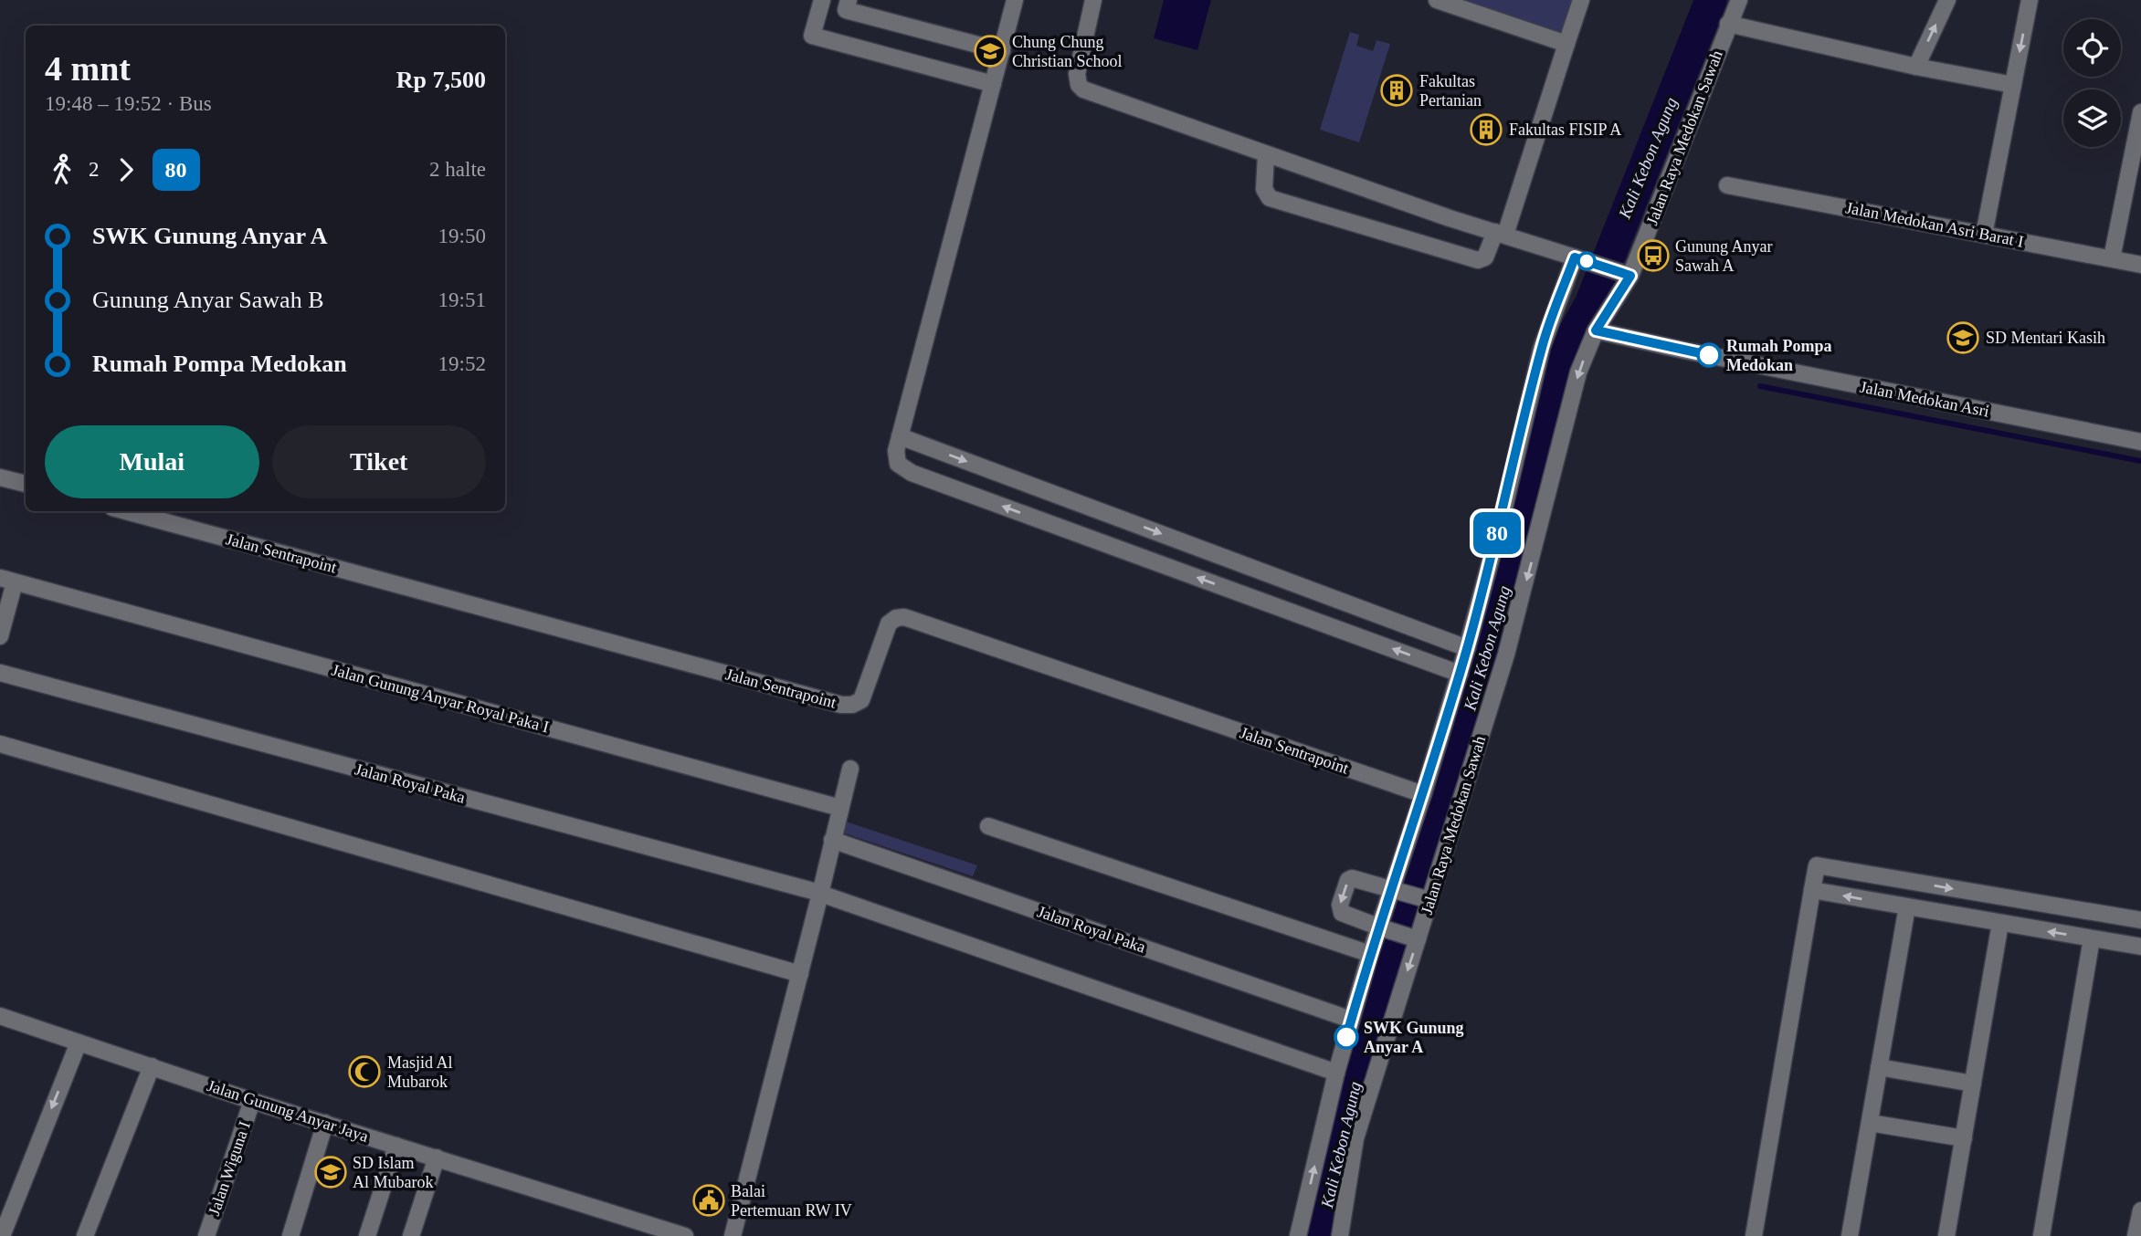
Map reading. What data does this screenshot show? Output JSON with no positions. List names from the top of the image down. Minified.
{"streets":{"street":["Jalan Raya Medokan Sawah","Jalan Medokan Asri Barat I","Jalan Medokan Asri","Jalan Sentrapoint","Jalan Gunung Anyar Royal Paka I","Jalan Royal Paka","Jalan Gunung Anyar Jaya","Jalan Wiguna I"]},"crossings":[["Jalan Raya Medokan Sawah","Jalan Medokan Asri"],["Jalan Gunung Anyar Jaya","Jalan Wiguna I"]],"water":["Kali Kebon Agung"],"places":{"school or university":["Chung Chung Christian School","SD Mentari Kasih","SD Islam Al Mubarok"],"building":["Fakultas Pertanian","Fakultas FISIP A"],"bus stop":["Gunung Anyar Sawah A"],"other":["Rumah Pompa Medokan","SWK Gunung Anyar A"],"mosque":["Masjid Al Mubarok"],"public building":["Balai Pertemuan RW IV"]},"lines":["bus line 80"],"page":{"on_map":"80","heading":["4 mnt","19:48 – 19:52 · Bus","Rp 7,500"],"legs":["2","80","2 halte"],"list":[{"name":"SWK Gunung Anyar A","value":"19:50"},{"name":"Gunung Anyar Sawah B","value":"19:51"},{"name":"Rumah Pompa Medokan","value":"19:52"}],"buttons":["Mulai","Tiket"]}}
